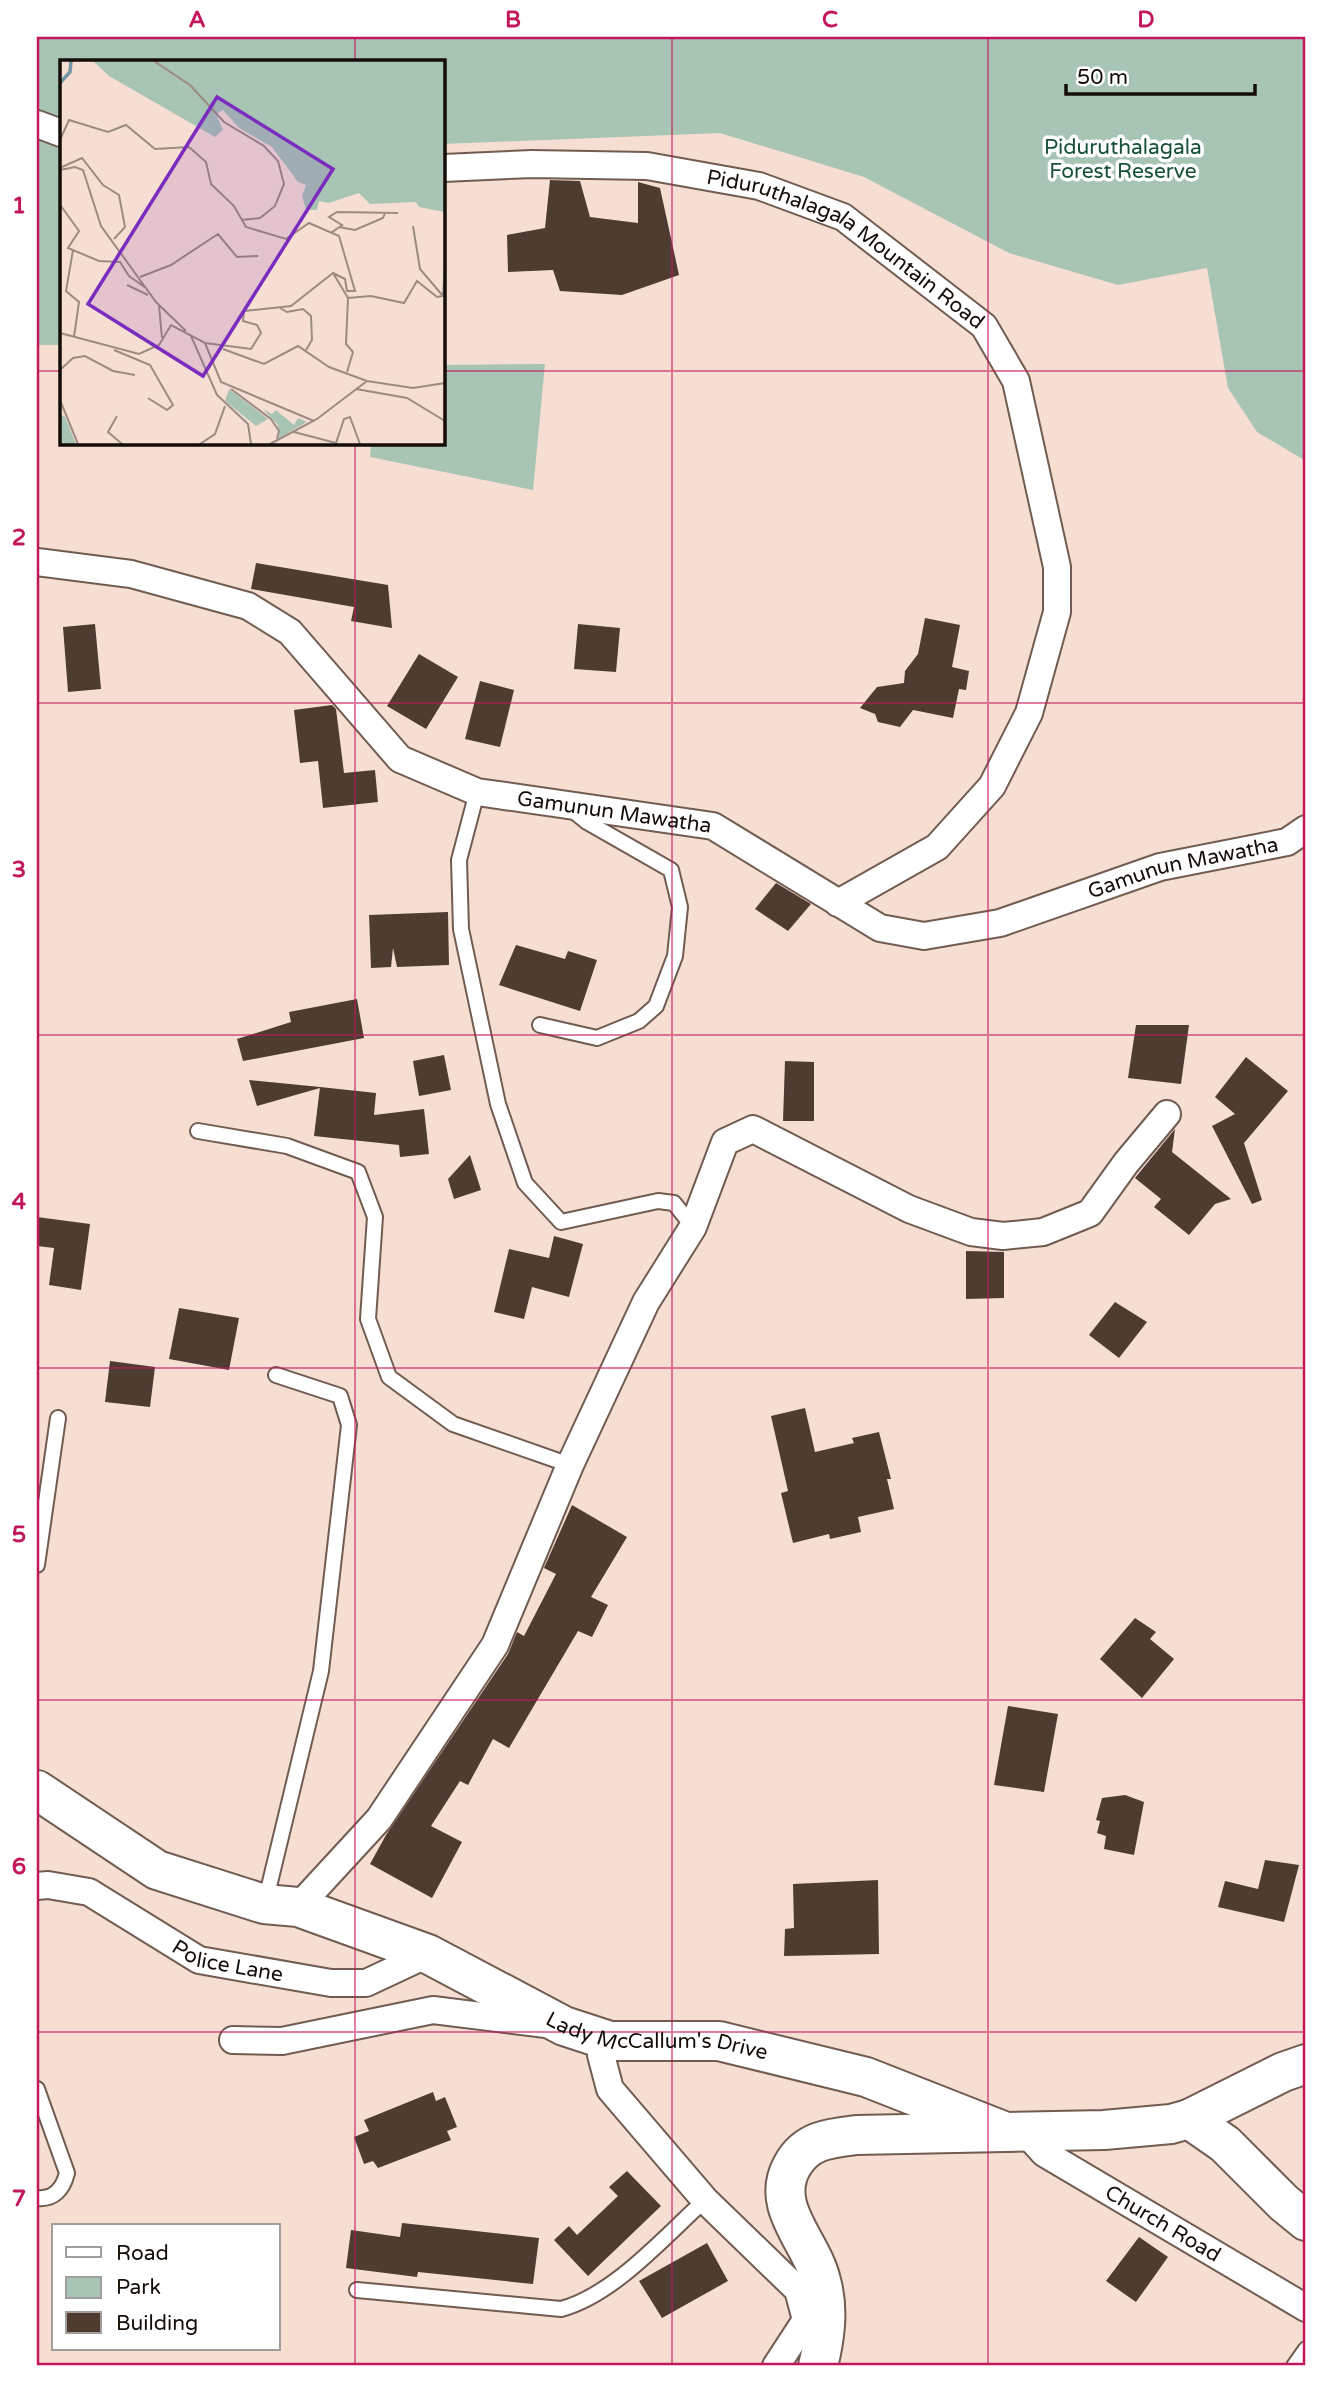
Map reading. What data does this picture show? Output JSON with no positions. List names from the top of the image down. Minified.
{"streets":{"main road":["Lady McCallum's Drive"],"street":["Piduruthalagala Mountain Road","Gamunun Mawatha","Police Lane","Church Road"]},"crossings":[["Piduruthalagala Mountain Road","Gamunun Mawatha"],["Police Lane","Lady McCallum's Drive"],["Lady McCallum's Drive","Church Road"]],"parks":["Piduruthalagala Forest Reserve"],"legend":["Road","Park","Building"],"scale_bar":"50 m","grid":{"columns":["A","B","C","D"],"rows":["1","2","3","4","5","6","7"]}}
